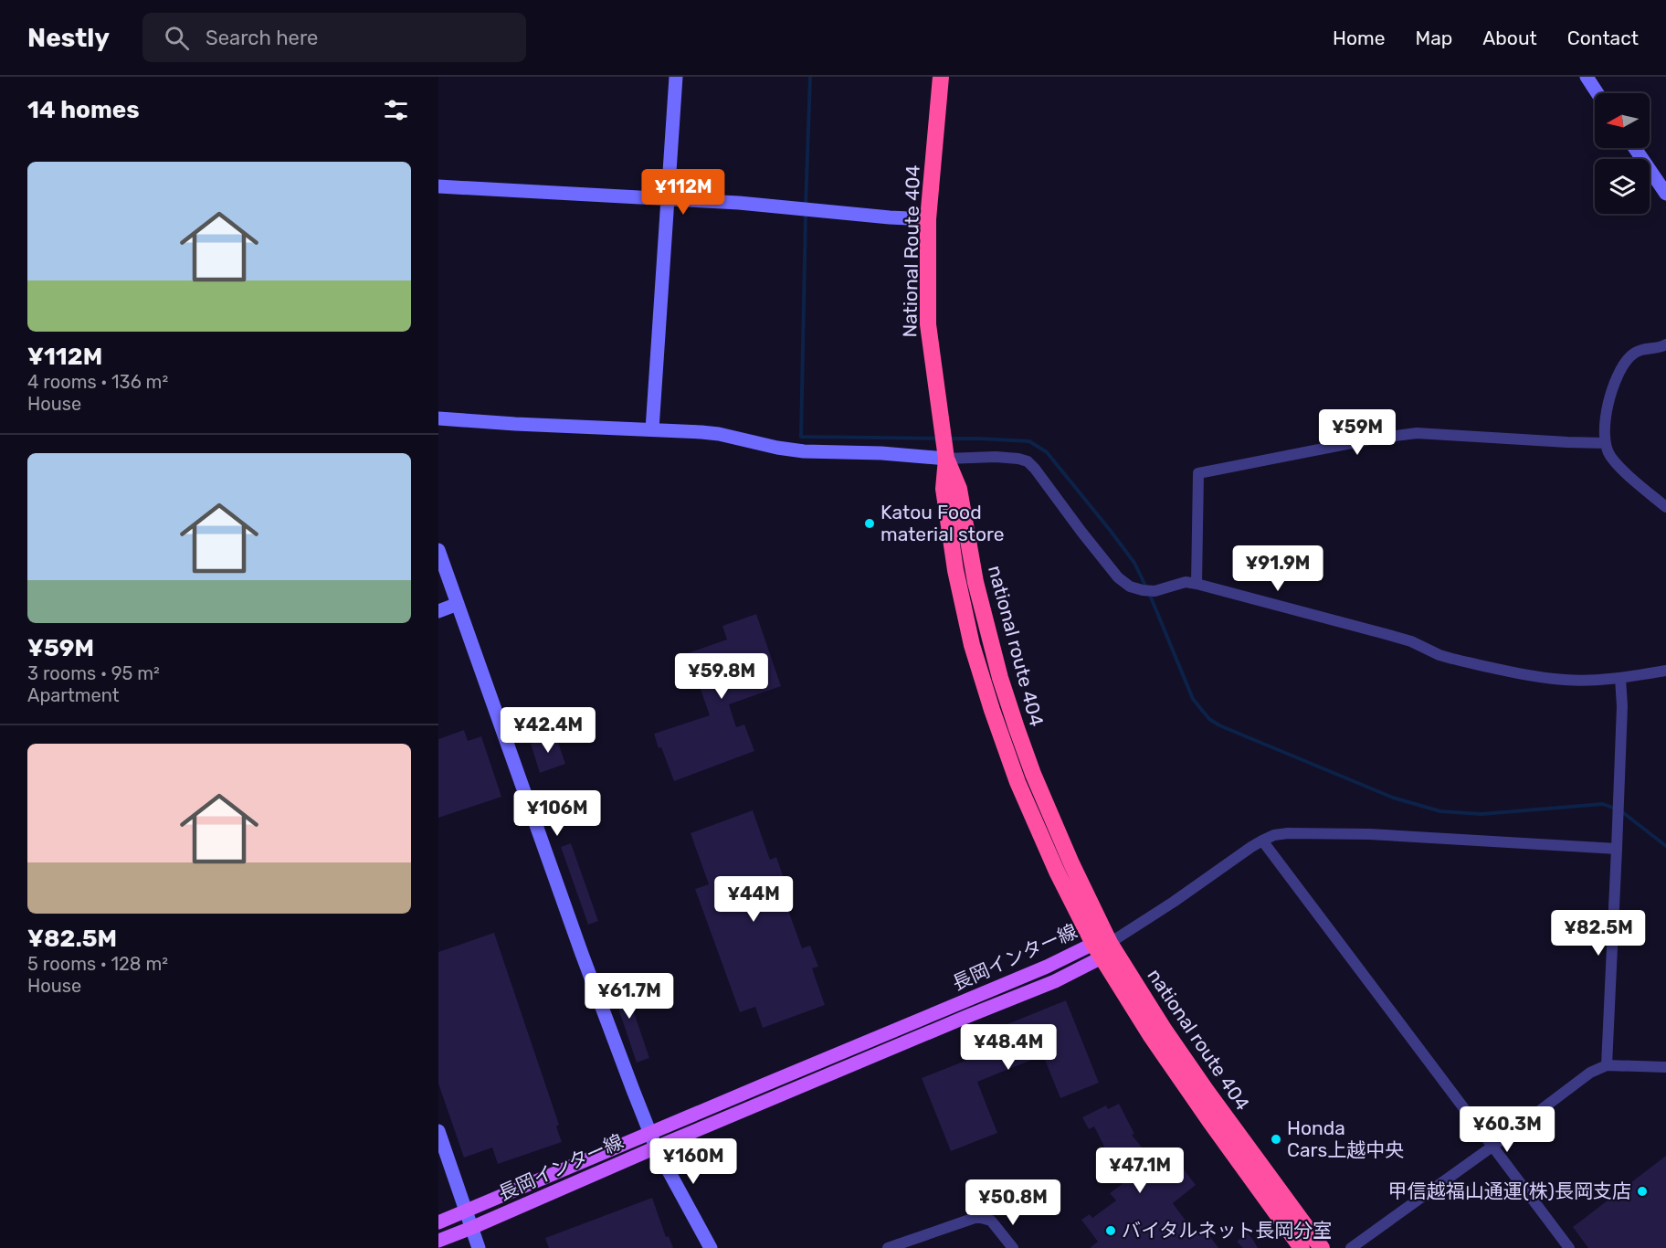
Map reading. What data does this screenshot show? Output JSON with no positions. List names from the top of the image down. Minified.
{"streets":{"highway":["National Route 404","national route 404"],"main road":["長岡インター線"]},"crossings":[["National Route 404","national route 404"],["national route 404","長岡インター線"]],"places":["Katou Food material store","Honda Cars上越中央","甲信越福山通運(株)長岡支店","バイタルネット長岡分室"],"north":"left","page":{"header":"Nestly","search":"Search here","nav":["Home","Map","About","Contact"],"heading":"14 homes","list":[{"name":"¥112M","note":"4 rooms · 136 m² · House"},{"name":"¥59M","note":"3 rooms · 95 m² · Apartment"},{"name":"¥82.5M","note":"5 rooms · 128 m² · House"}],"price":["¥112M","¥59M","¥91.9M","¥59.8M","¥42.4M","¥106M","¥44M","¥82.5M","¥61.7M","¥48.4M","¥60.3M","¥160M","¥47.1M","¥50.8M"]}}
